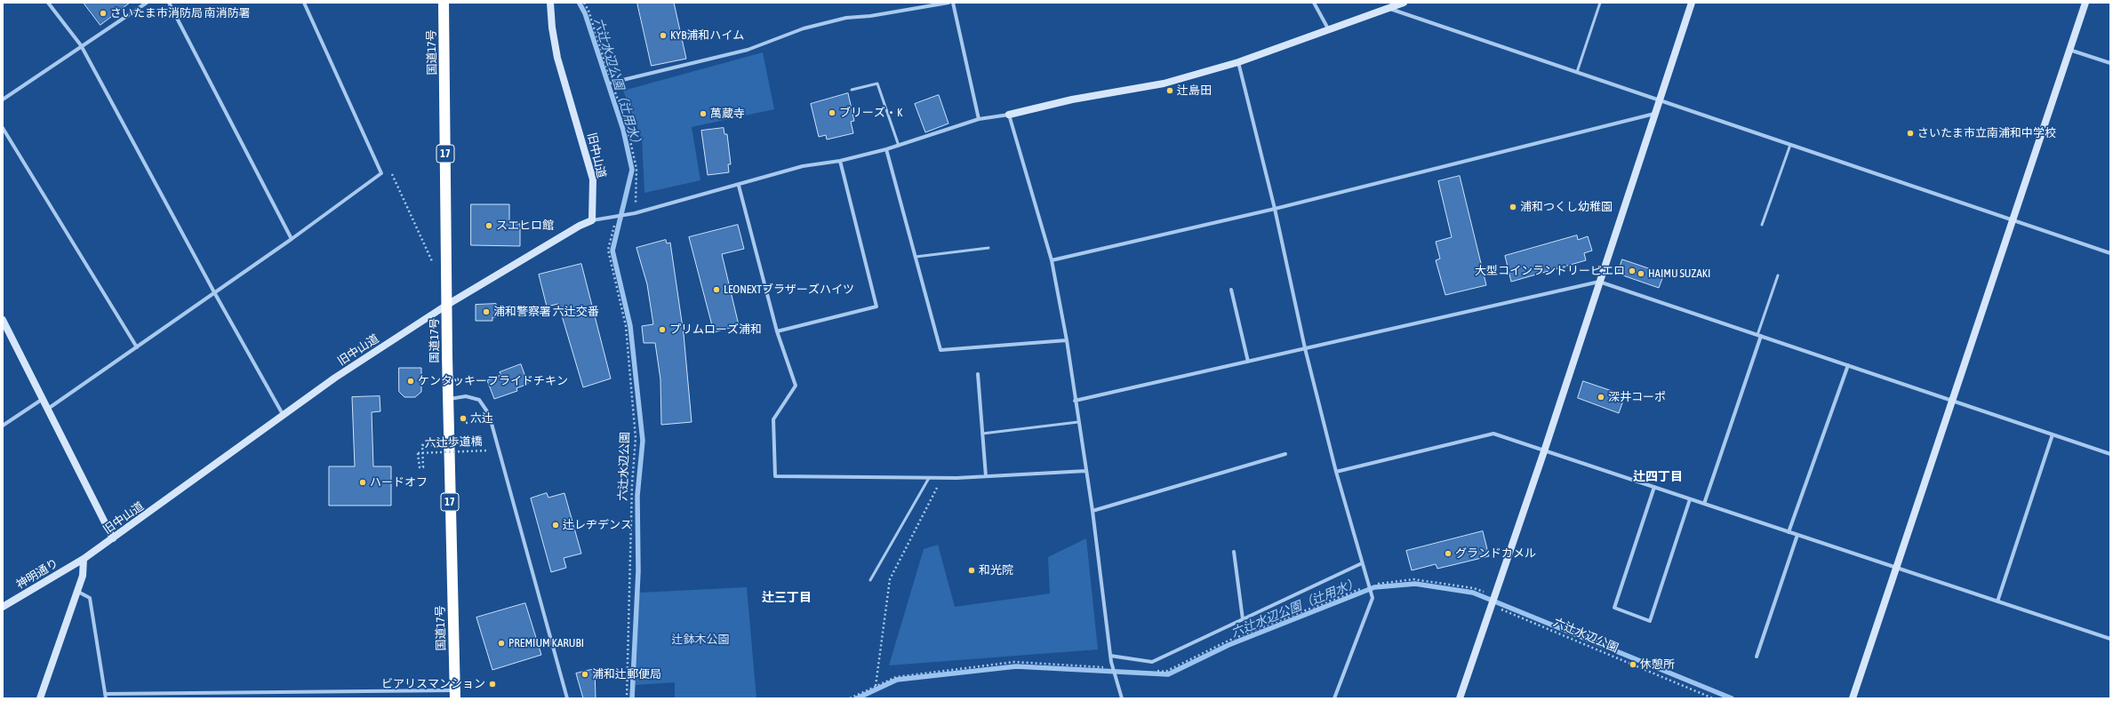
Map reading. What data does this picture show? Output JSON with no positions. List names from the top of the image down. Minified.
{"streets":{"highway":["国道17号","17"],"street":["旧中山道","神明通り"],"path":["六辻歩道橋","六辻水辺公園"]},"crossings":[["国道17号","旧中山道"],["旧中山道","神明通り"]],"districts":["辻四丁目","辻三丁目"],"water":["六辻水辺公園（辻用水）"],"parks":["辻鉢木公園"],"places":["さいたま市消防局 南消防署","KYB浦和ハイム","辻島田","ブリーズ・K","萬蔵寺","さいたま市立南浦和中学校","浦和つくし幼稚園","スエヒロ館","大型コインランドリーピエロ","HAIMU SUZAKI","LEONEXTブラザーズハイツ","浦和警察署 六辻交番","プリムローズ浦和","ケンタッキーフライドチキン","深井コーポ","六辻","ハードオフ","辻レヂデンス","グランドカメル","和光院","PREMIUM KARUBI","休憩所","浦和辻郵便局","ビアリスマンション"]}
